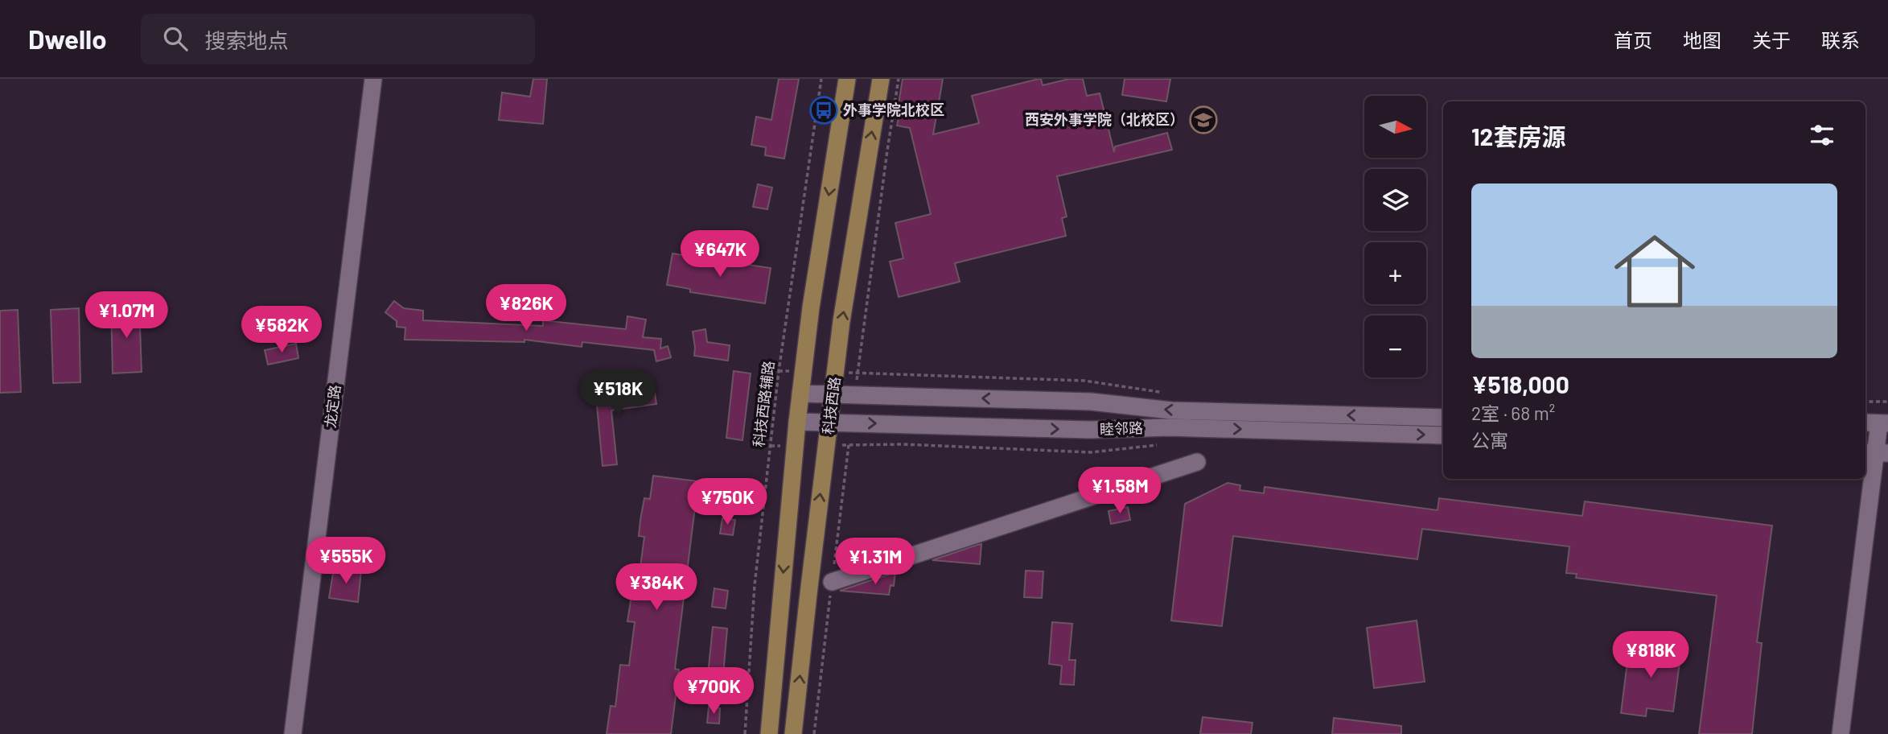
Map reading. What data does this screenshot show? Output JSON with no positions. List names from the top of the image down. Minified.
{"streets":{"main road":["科技西路"],"street":["龙定路","睦邻路"],"path":["科技西路辅路"]},"crossings":[["科技西路","睦邻路"]],"places":{"bus stop":["外事学院北校区"],"school or university":["西安外事学院（北校区）"]},"north":"right","page":{"header":"Dwello","search":"搜索地点","nav":["首页","地图","关于","联系"],"map_buttons":["+","−"],"heading":"12套房源","list":[{"name":"¥518,000","note":"2室 · 68 m² · 公寓"}],"price":["¥647K","¥826K","¥1.07M","¥582K","¥518K","¥1.58M","¥750K","¥555K","¥1.31M","¥384K","¥818K","¥700K"]}}
